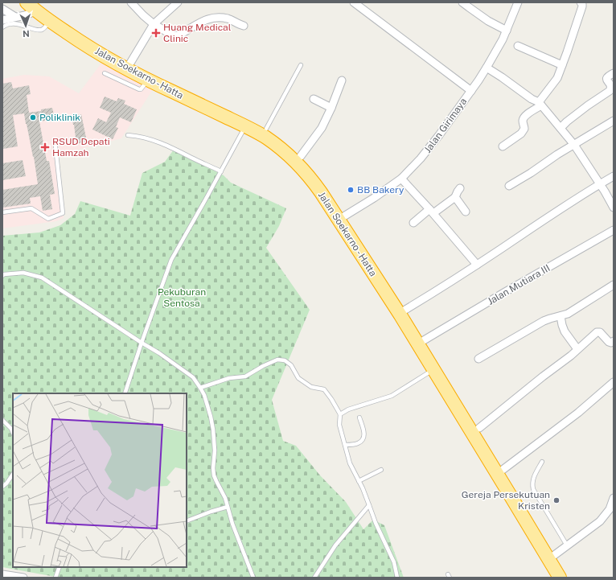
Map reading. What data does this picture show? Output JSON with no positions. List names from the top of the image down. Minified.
{"streets":{"highway":["Jalan Soekarno - Hatta"],"street":["Jalan Girimaya","Jalan Mutiara III"]},"crossings":[["Jalan Soekarno - Hatta","Jalan Girimaya"],["Jalan Soekarno - Hatta","Jalan Mutiara III"]],"parks":["Pekuburan Sentosa"],"places":{"health":["Huang Medical Clinic","RSUD Depati Hamzah"],"other":["Poliklinik","BB Bakery","Gereja Persekutuan Kristen"]},"north":"bottom"}
